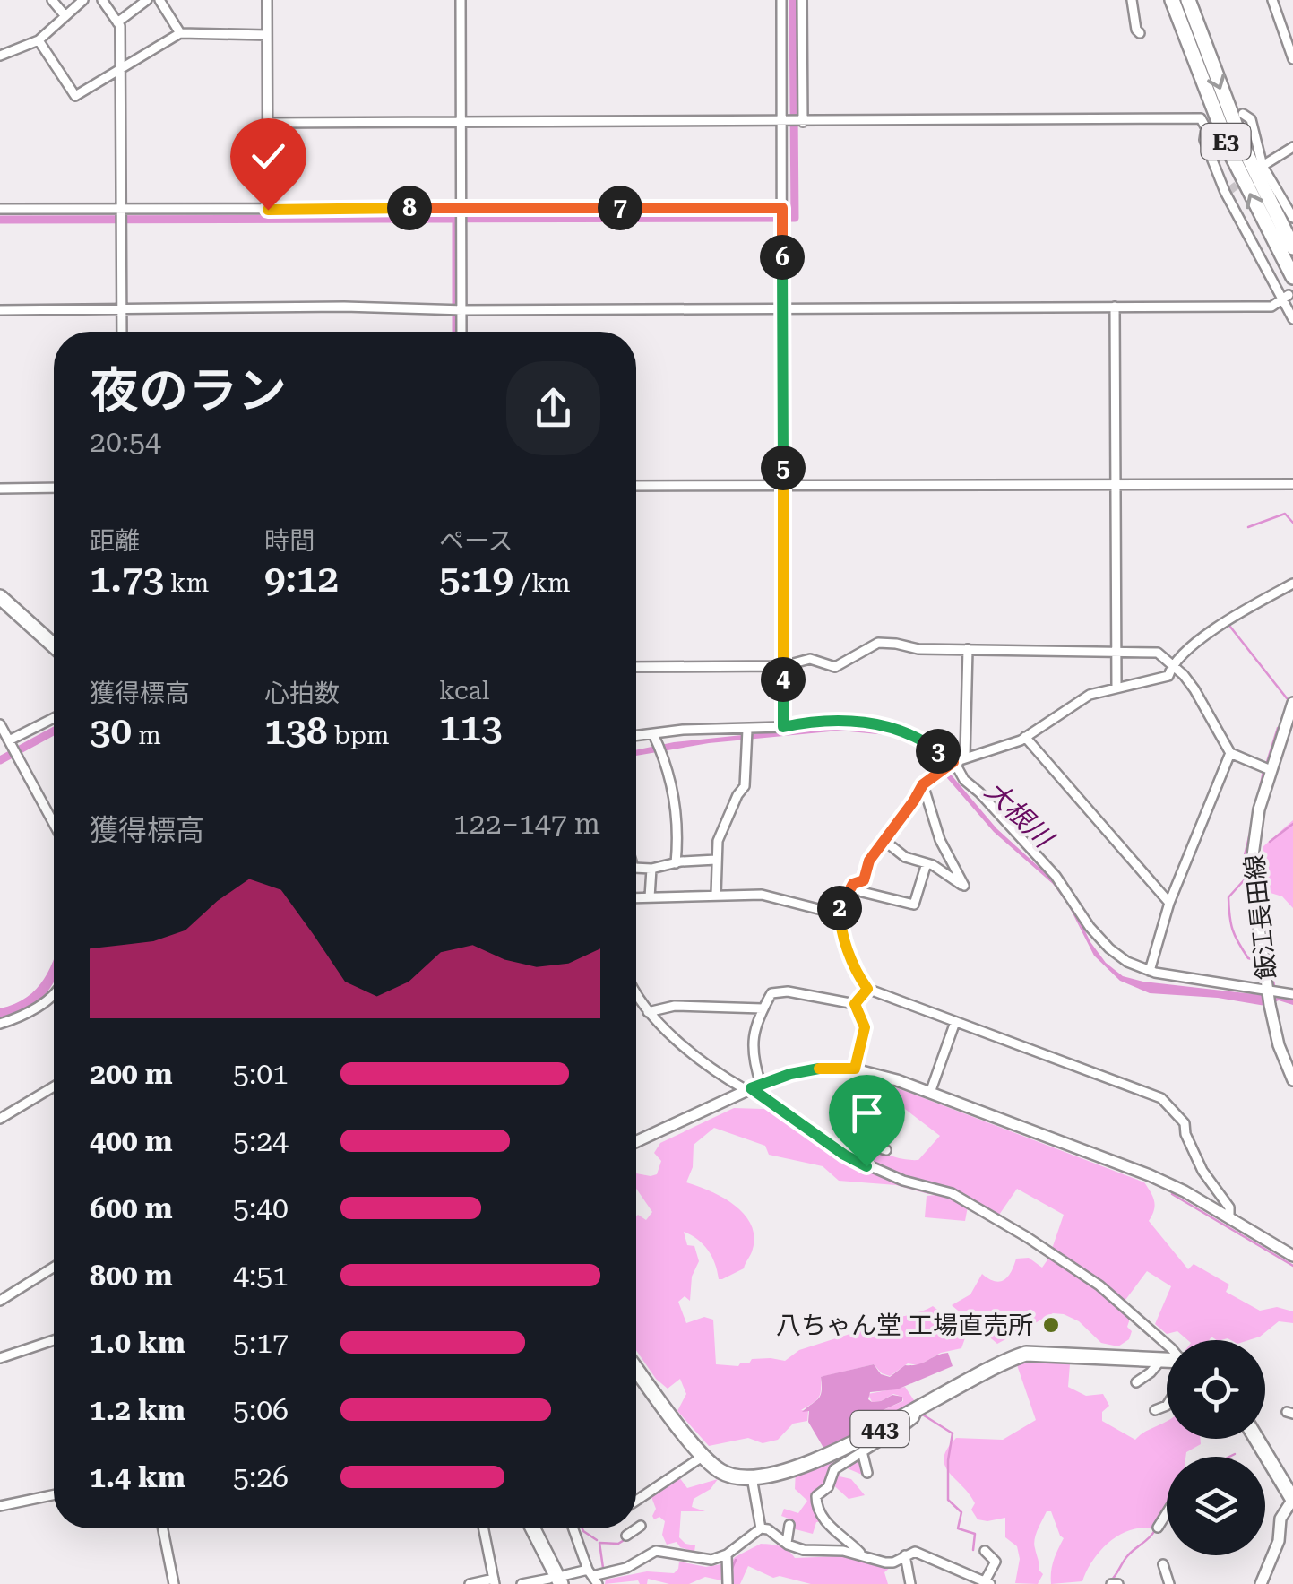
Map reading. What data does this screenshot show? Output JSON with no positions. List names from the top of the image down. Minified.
{"streets":{"highway":["E3","443"],"street":["飯江長田線"]},"water":["大根川"],"places":["八ちゃん堂 工場直売所"],"page":{"pins":["7","8","6","5","4","3","2"],"heading":["夜のラン","20:54"],"stats":[["距離","1.73 km"],["時間","9:12"],["ペース","5:19 /km"],["獲得標高","30 m"],["心拍数","138 bpm"],["kcal","113"]],"chart":["獲得標高","122–147 m"],"list":[{"name":"200 m","note":"5:01"},{"name":"400 m","note":"5:24"},{"name":"600 m","note":"5:40"},{"name":"800 m","note":"4:51"},{"name":"1.0 km","note":"5:17"},{"name":"1.2 km","note":"5:06"},{"name":"1.4 km","note":"5:26"}]}}
